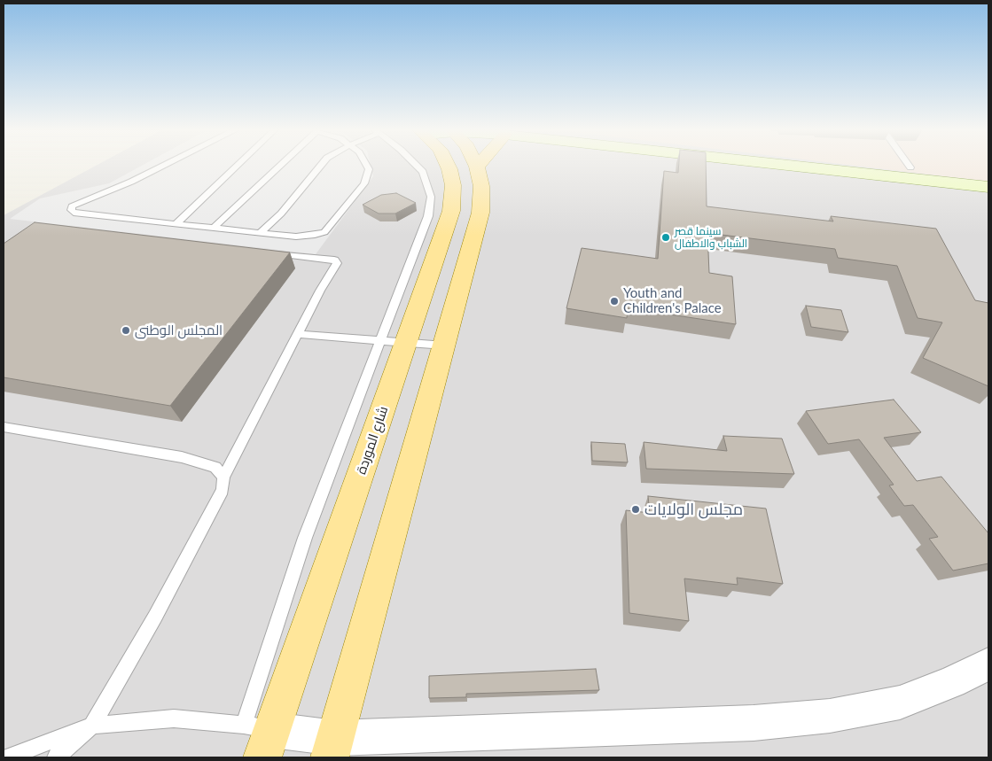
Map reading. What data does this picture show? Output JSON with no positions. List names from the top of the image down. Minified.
{"streets":{"main road":["شارع الموردة"]},"places":["سينما قصر الشباب والاطفال","Youth and Children's Palace","المجلس الوطنى","مجلس الولايات"]}
